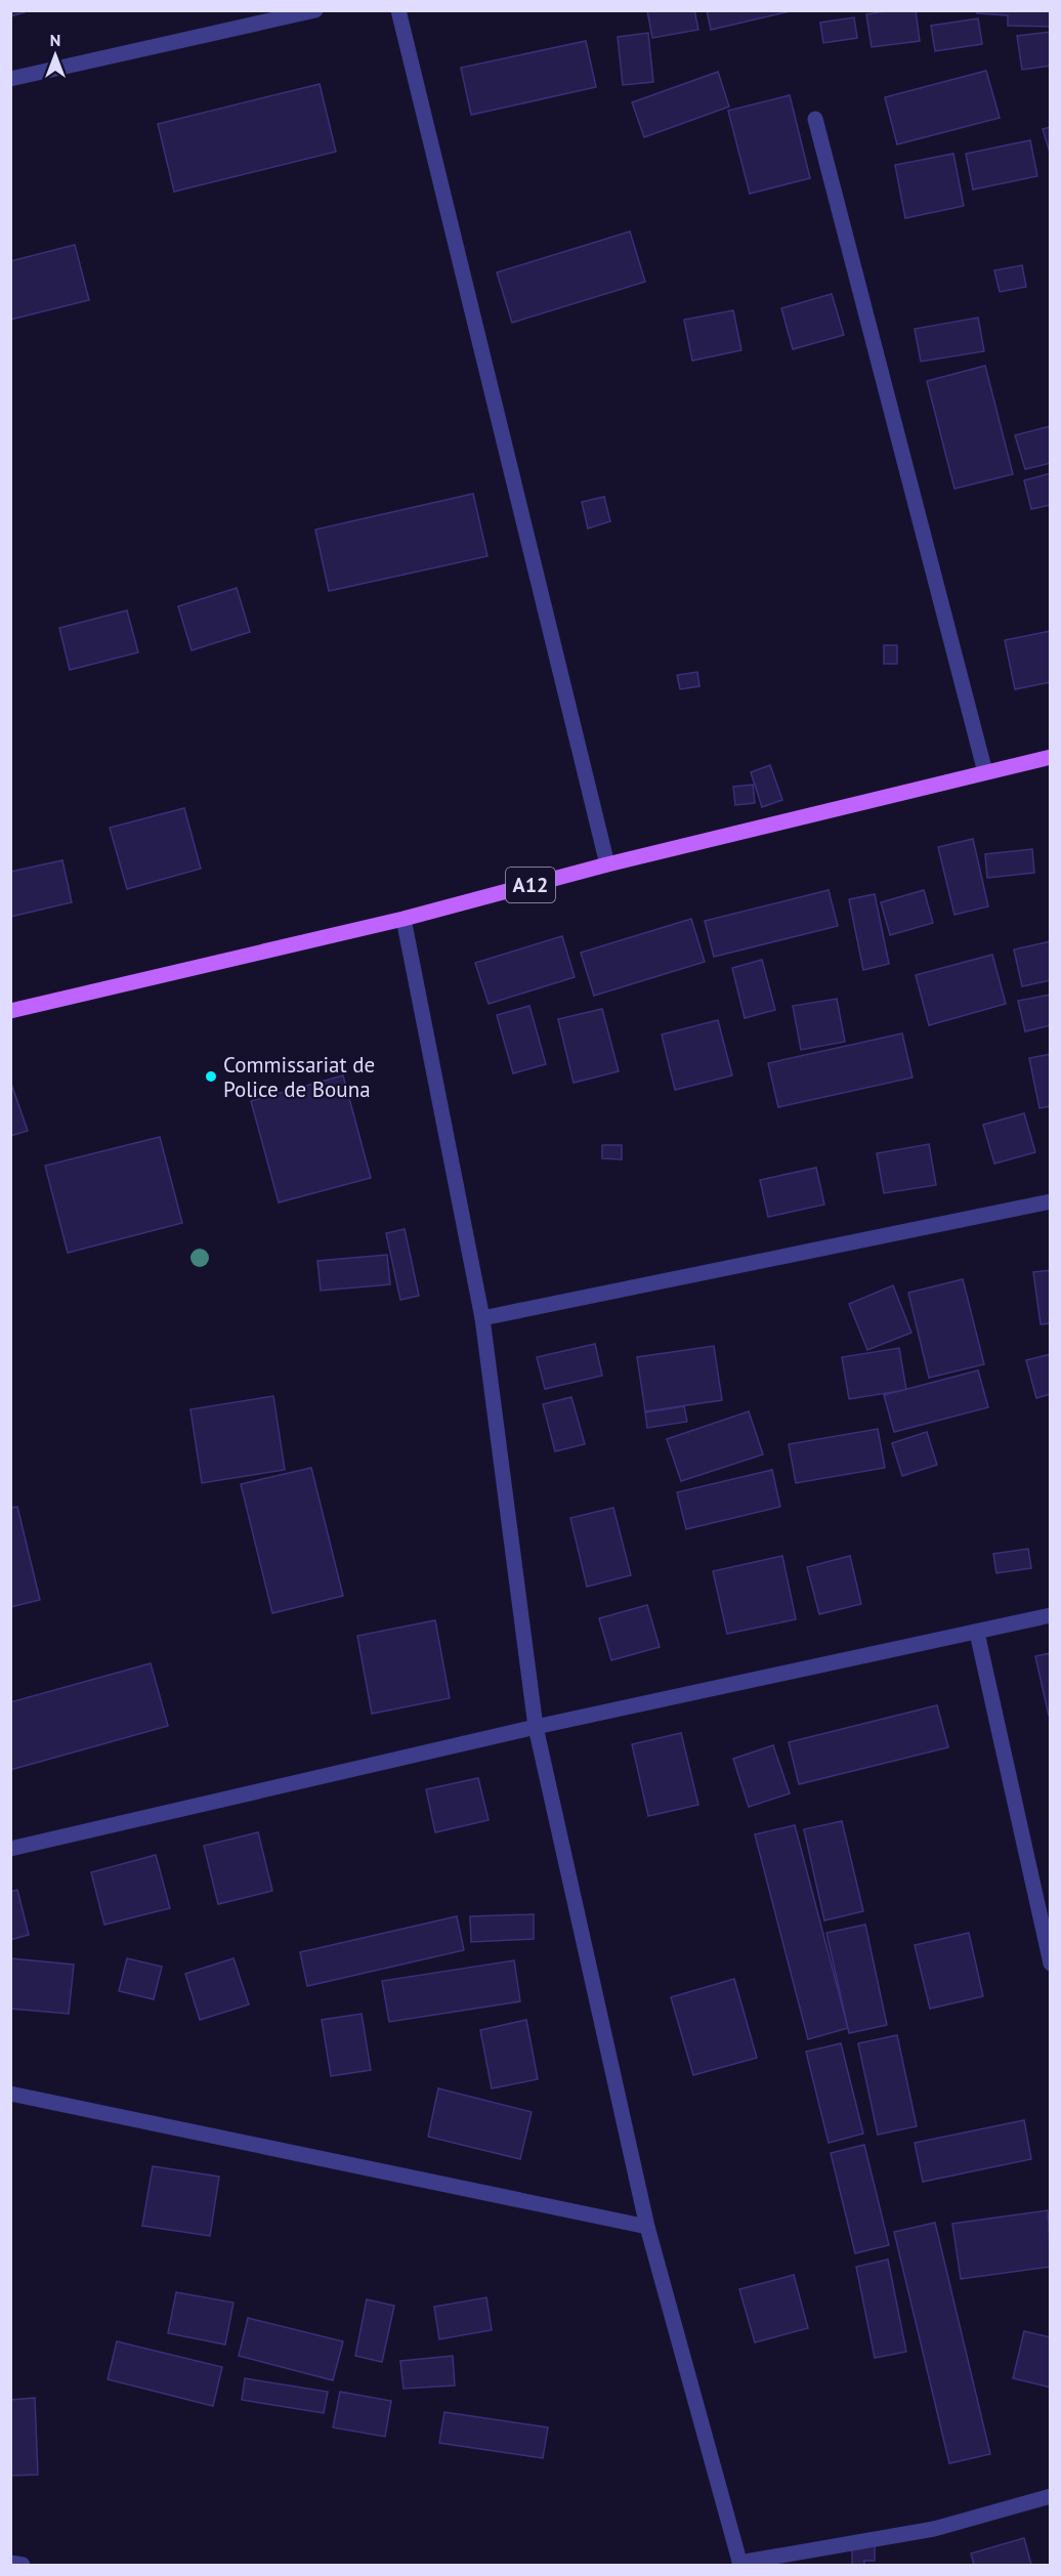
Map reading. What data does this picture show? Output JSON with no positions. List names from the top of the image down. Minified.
{"streets":{"main road":["A12"]},"places":["Commissariat de Police de Bouna"],"north":"top"}
